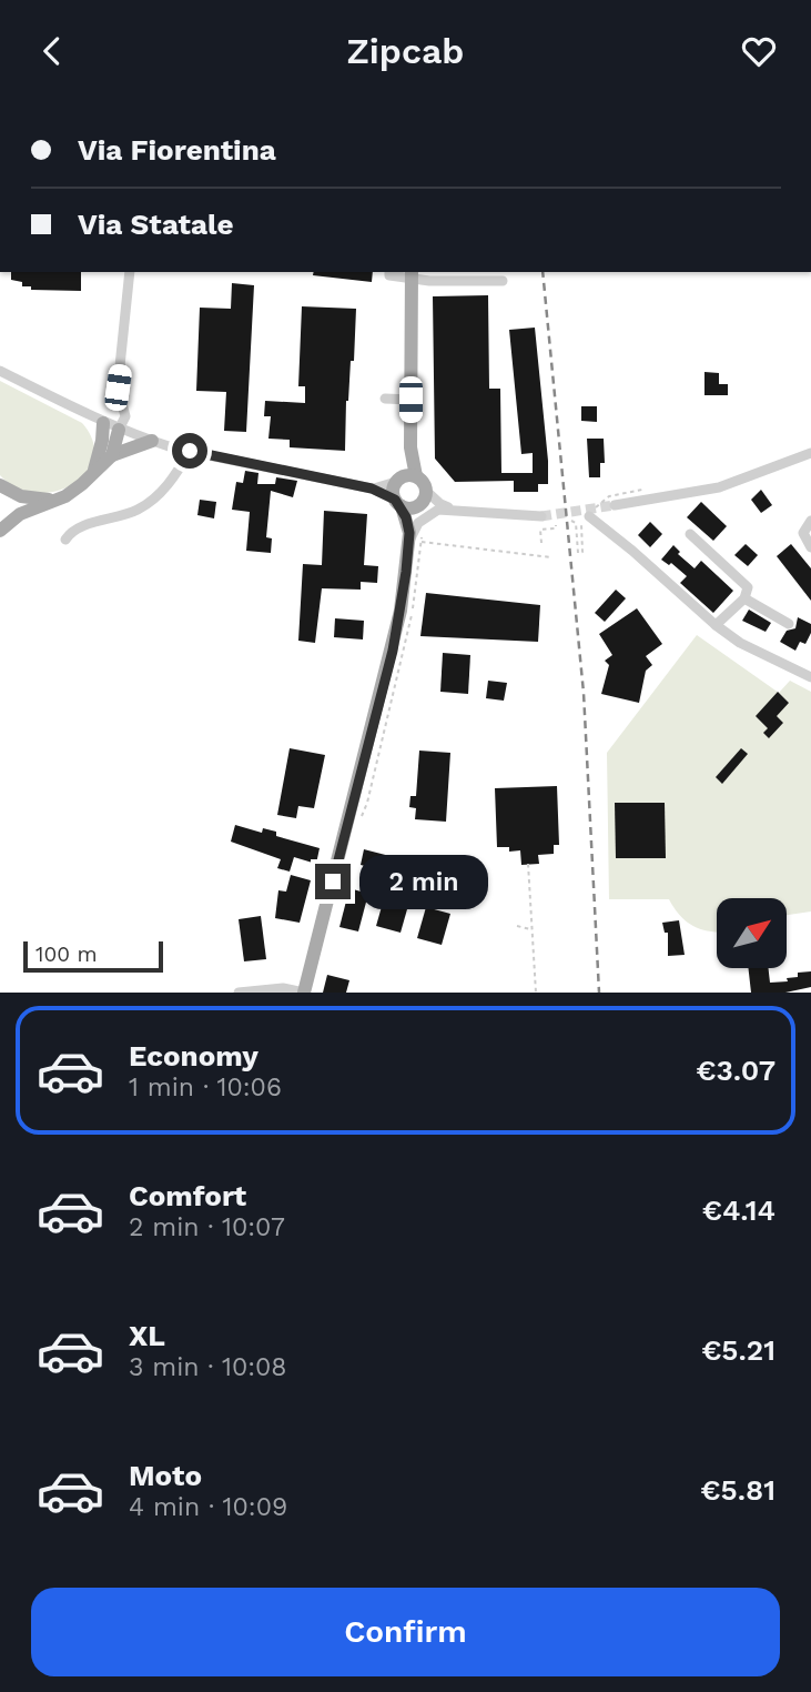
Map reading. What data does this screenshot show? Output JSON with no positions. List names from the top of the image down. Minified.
{"scale_bar":"100 m","north":"top right","page":{"header":"Zipcab","banner":["Via Fiorentina","Via Statale"],"bubble":"2 min","scale":"100 m","list":[{"name":"Economy","note":"1 min · 10:06","value":"€3.07"},{"name":"Comfort","note":"2 min · 10:07","value":"€4.14"},{"name":"XL","note":"3 min · 10:08","value":"€5.21"},{"name":"Moto","note":"4 min · 10:09","value":"€5.81"}],"buttons":"Confirm"}}
